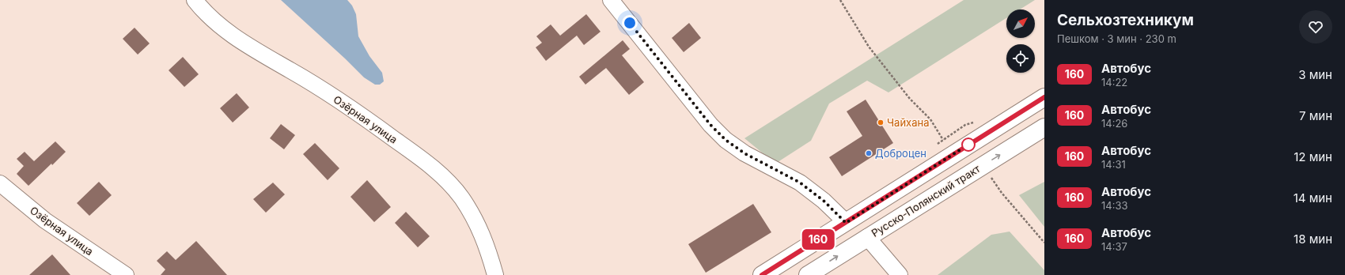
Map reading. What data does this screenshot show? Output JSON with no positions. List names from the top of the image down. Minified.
{"streets":{"main road":["Русско-Полянский тракт"],"street":["Озёрная улица"]},"places":["Чайхана","Доброцен"],"lines":["bus line 160"],"north":"top right","page":{"on_map":"160","heading":["Сельхозтехникум","Пешком · 3 мин · 230 m"],"list":[{"mark":"160","name":"Автобус","note":"14:22","value":"3 мин"},{"mark":"160","name":"Автобус","note":"14:26","value":"7 мин"},{"mark":"160","name":"Автобус","note":"14:31","value":"12 мин"},{"mark":"160","name":"Автобус","note":"14:33","value":"14 мин"},{"mark":"160","name":"Автобус","note":"14:37","value":"18 мин"}]}}
